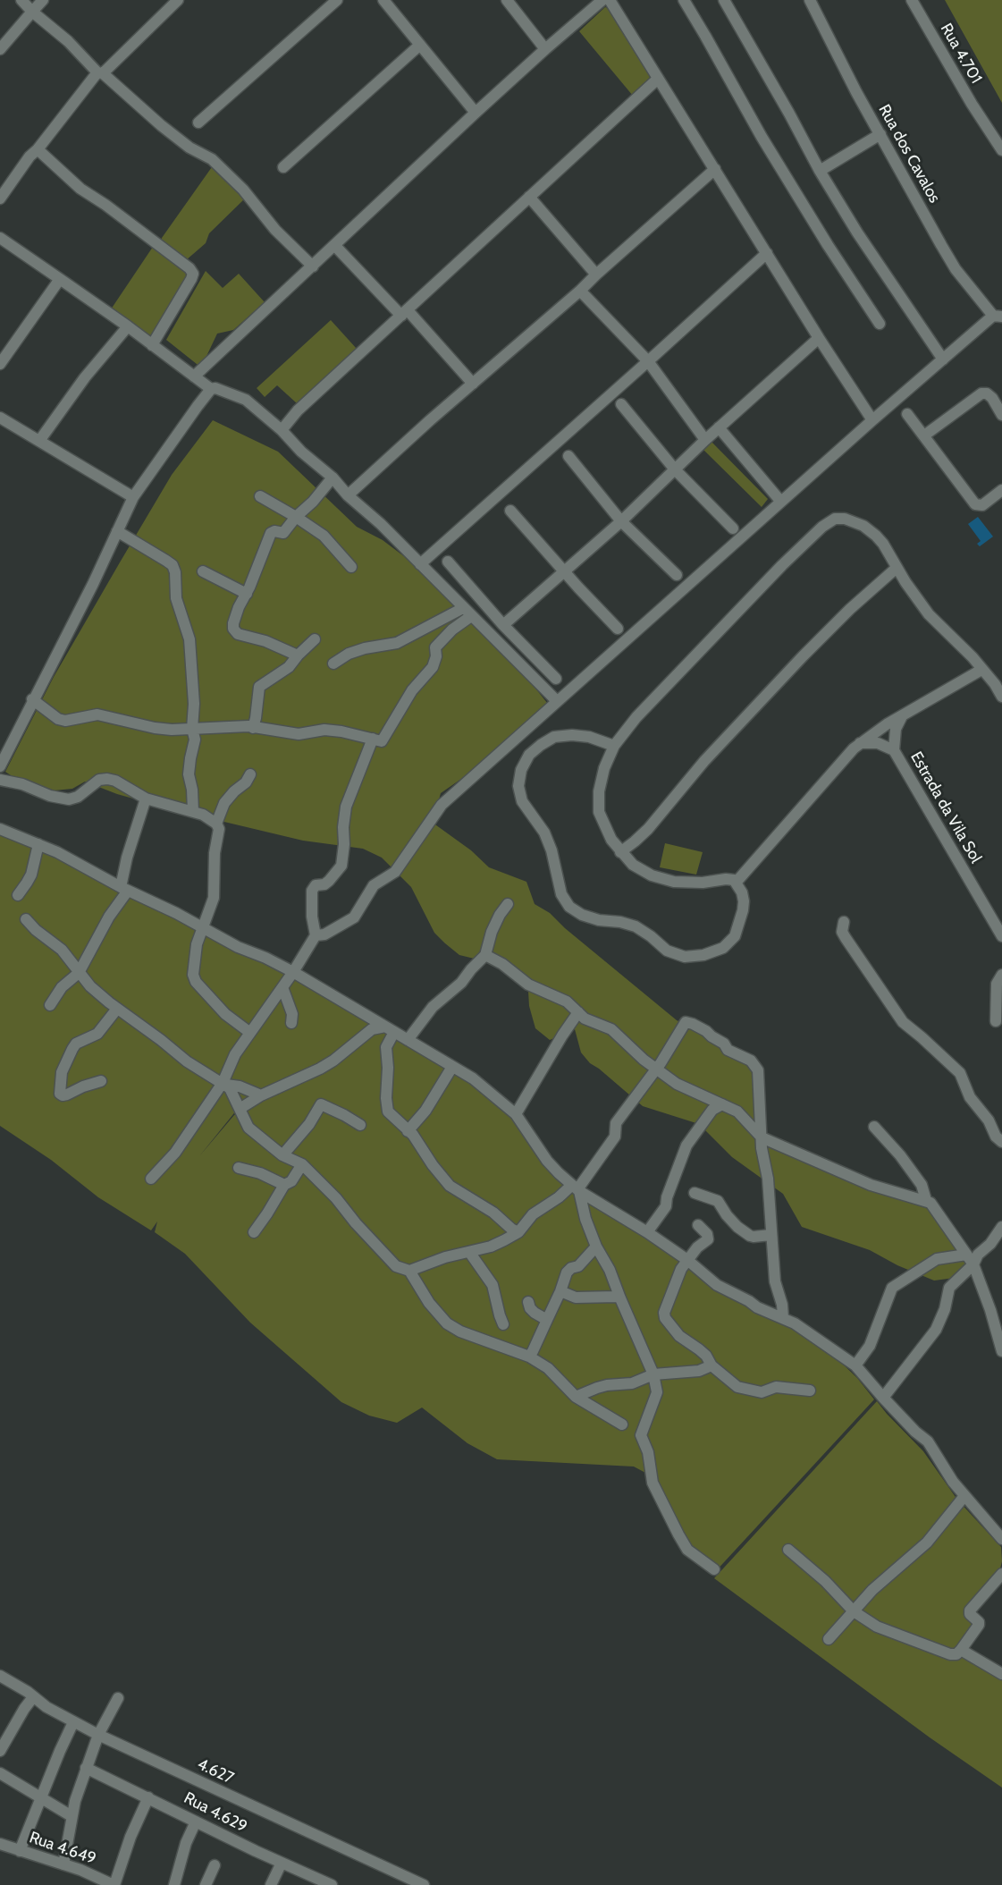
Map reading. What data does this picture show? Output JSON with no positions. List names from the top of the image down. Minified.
{"streets":{"street":["Rua 4.701","Rua dos Cavalos","Estrada da Vila Sol","4.627","Rua 4.629","Rua 4.649"]}}
